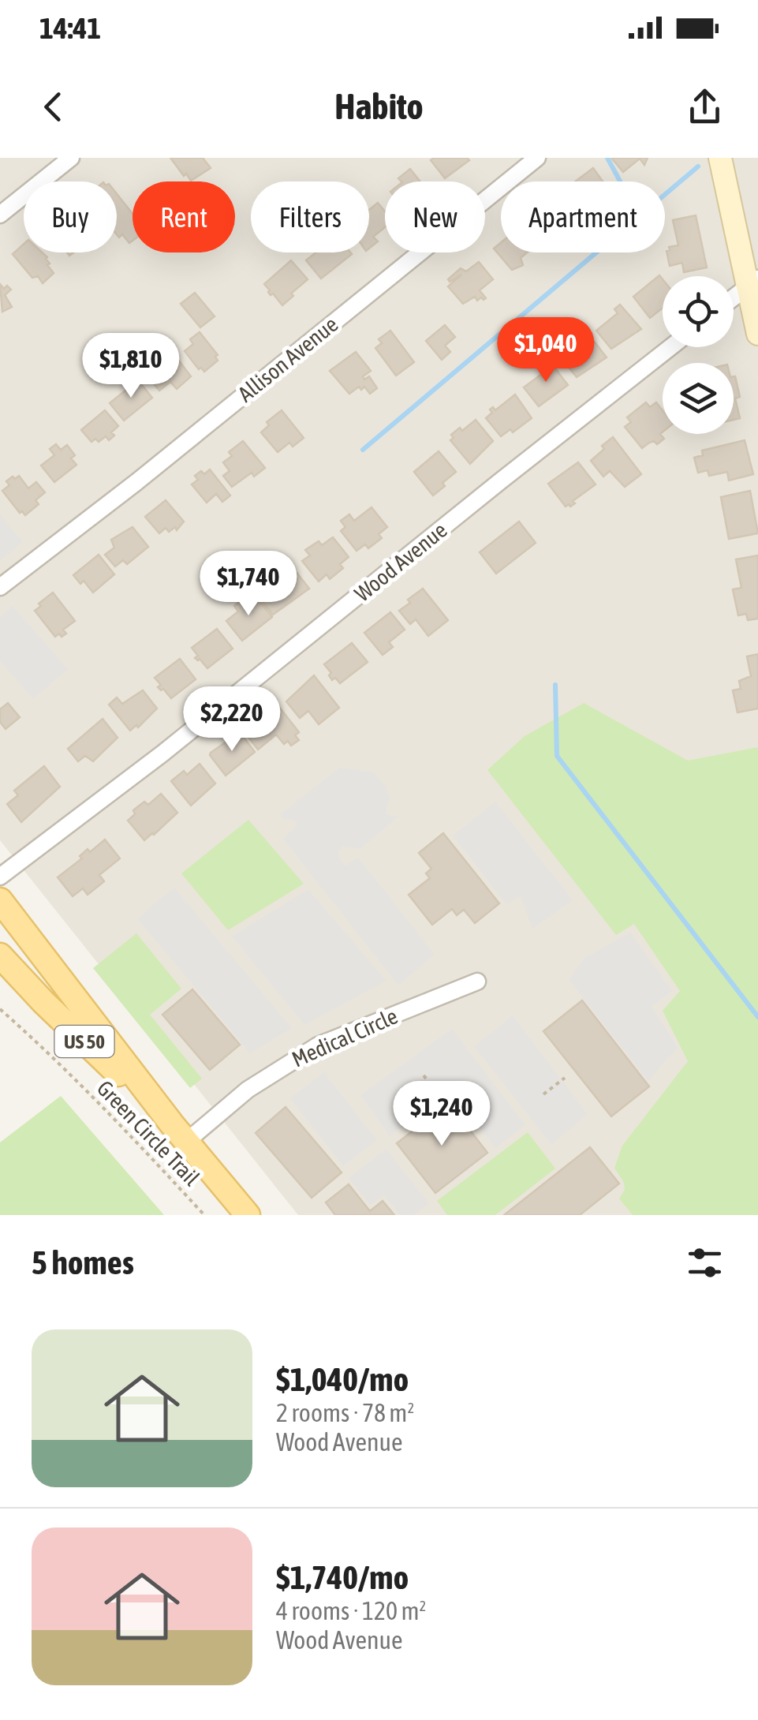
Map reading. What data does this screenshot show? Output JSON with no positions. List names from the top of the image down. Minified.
{"streets":{"main road":["US 50"],"street":["Allison Avenue","Wood Avenue","Medical Circle"],"path":["Green Circle Trail"]},"crossings":[["Medical Circle","US 50"]],"page":{"status":"14:41","header":"Habito","chip":["Buy","Rent","Filters","New","Apartment"],"price":["$1,040","$1,810","$1,740","$2,220","$1,240"],"heading":"5 homes","list":[{"name":"$1,040/mo","note":"2 rooms · 78 m² · Wood Avenue"},{"name":"$1,740/mo","note":"4 rooms · 120 m² · Wood Avenue"}]}}
